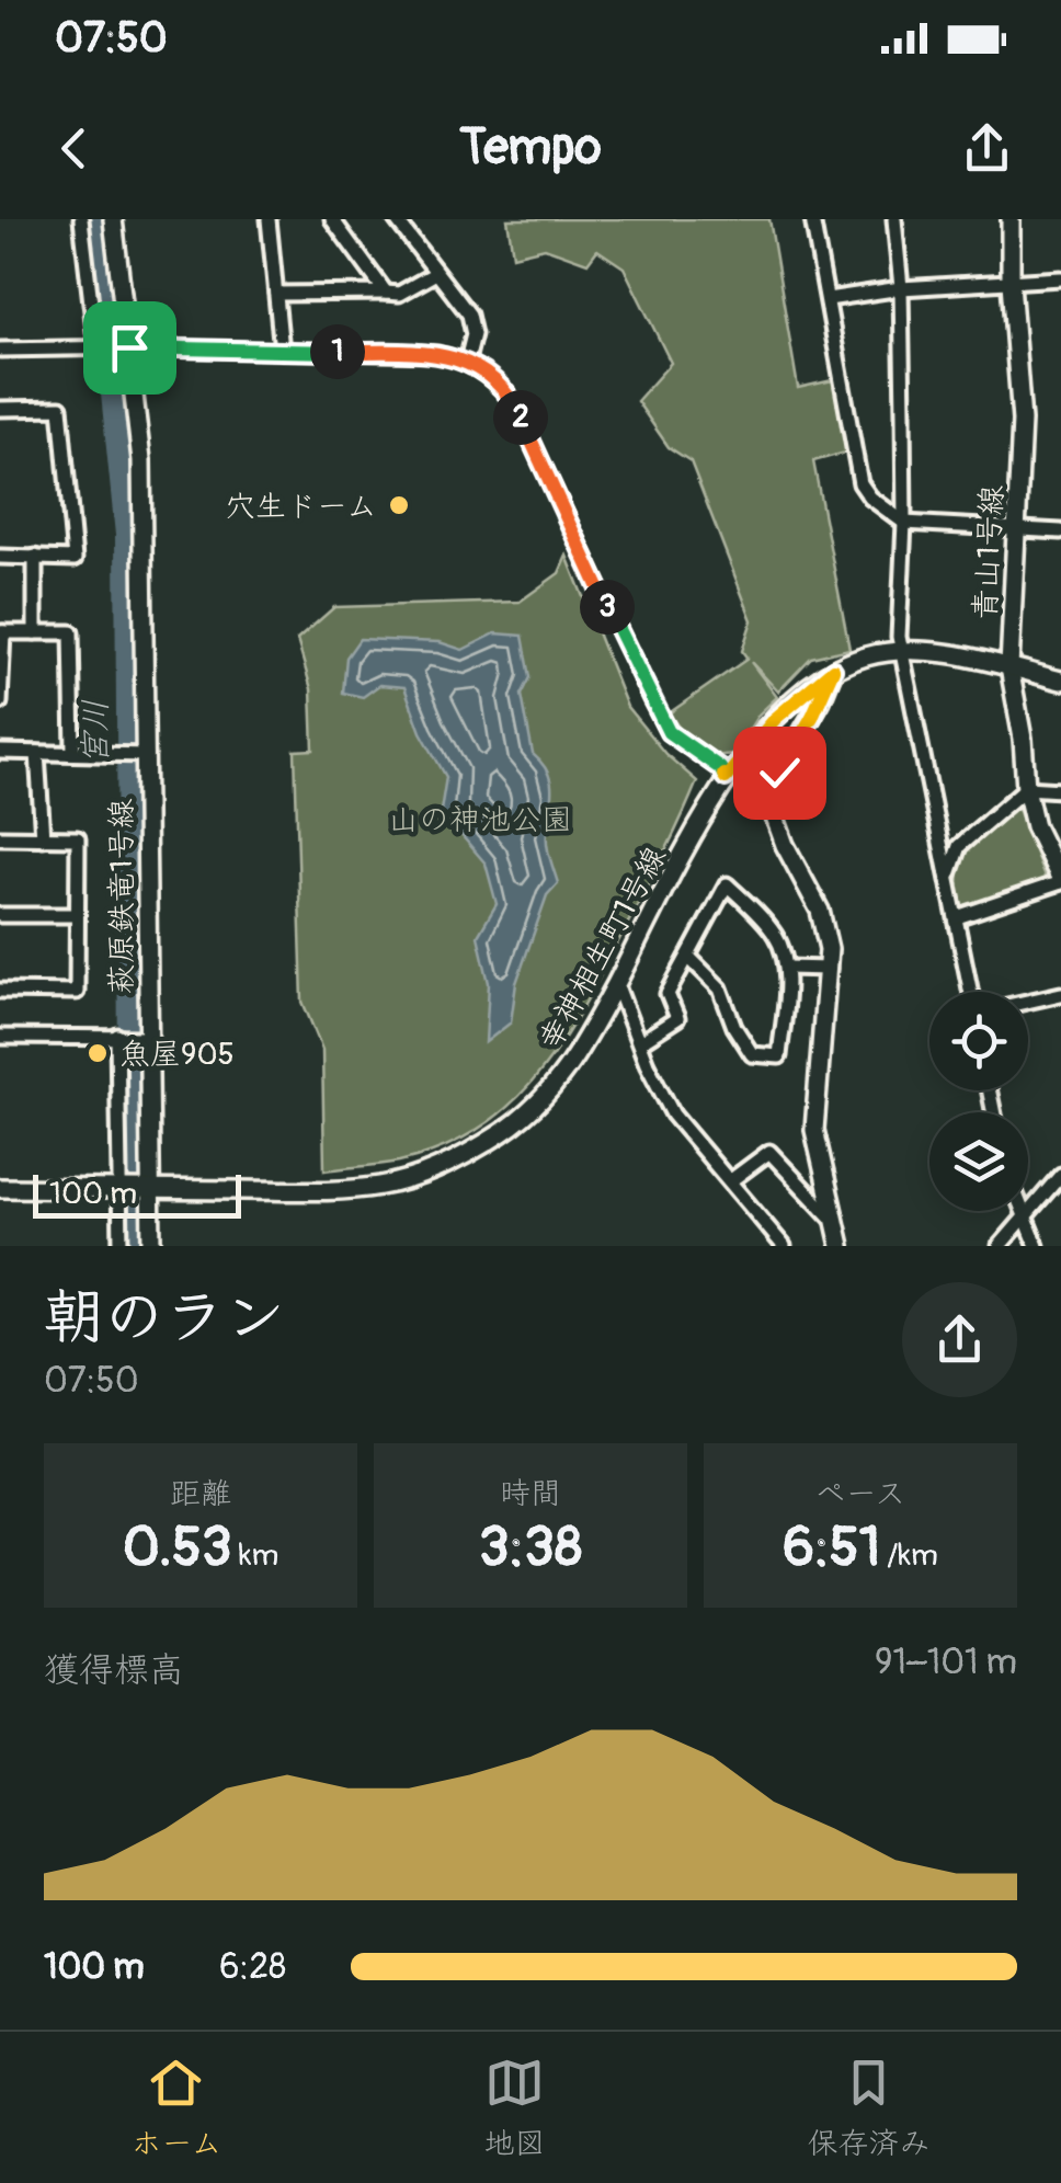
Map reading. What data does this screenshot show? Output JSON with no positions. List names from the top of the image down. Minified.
{"streets":{"street":["青山1号線","萩原鉄竜1号線","幸神相生町1号線"]},"crossings":[["青山1号線","幸神相生町1号線"],["萩原鉄竜1号線","幸神相生町1号線"]],"water":["宮川"],"parks":["山の神池公園"],"places":["穴生ドーム","魚屋905"],"scale_bar":"100 m","page":{"status":"07:50","header":"Tempo","pins":["1","2","3"],"scale":"100 m","heading":["朝のラン","07:50"],"stats":[["距離","0.53 km"],["時間","3:38"],["ペース","6:51 /km"]],"chart":["獲得標高","91–101 m"],"list":[{"name":"100 m","note":"6:28"}],"tabs":["ホーム","地図","保存済み"]}}
